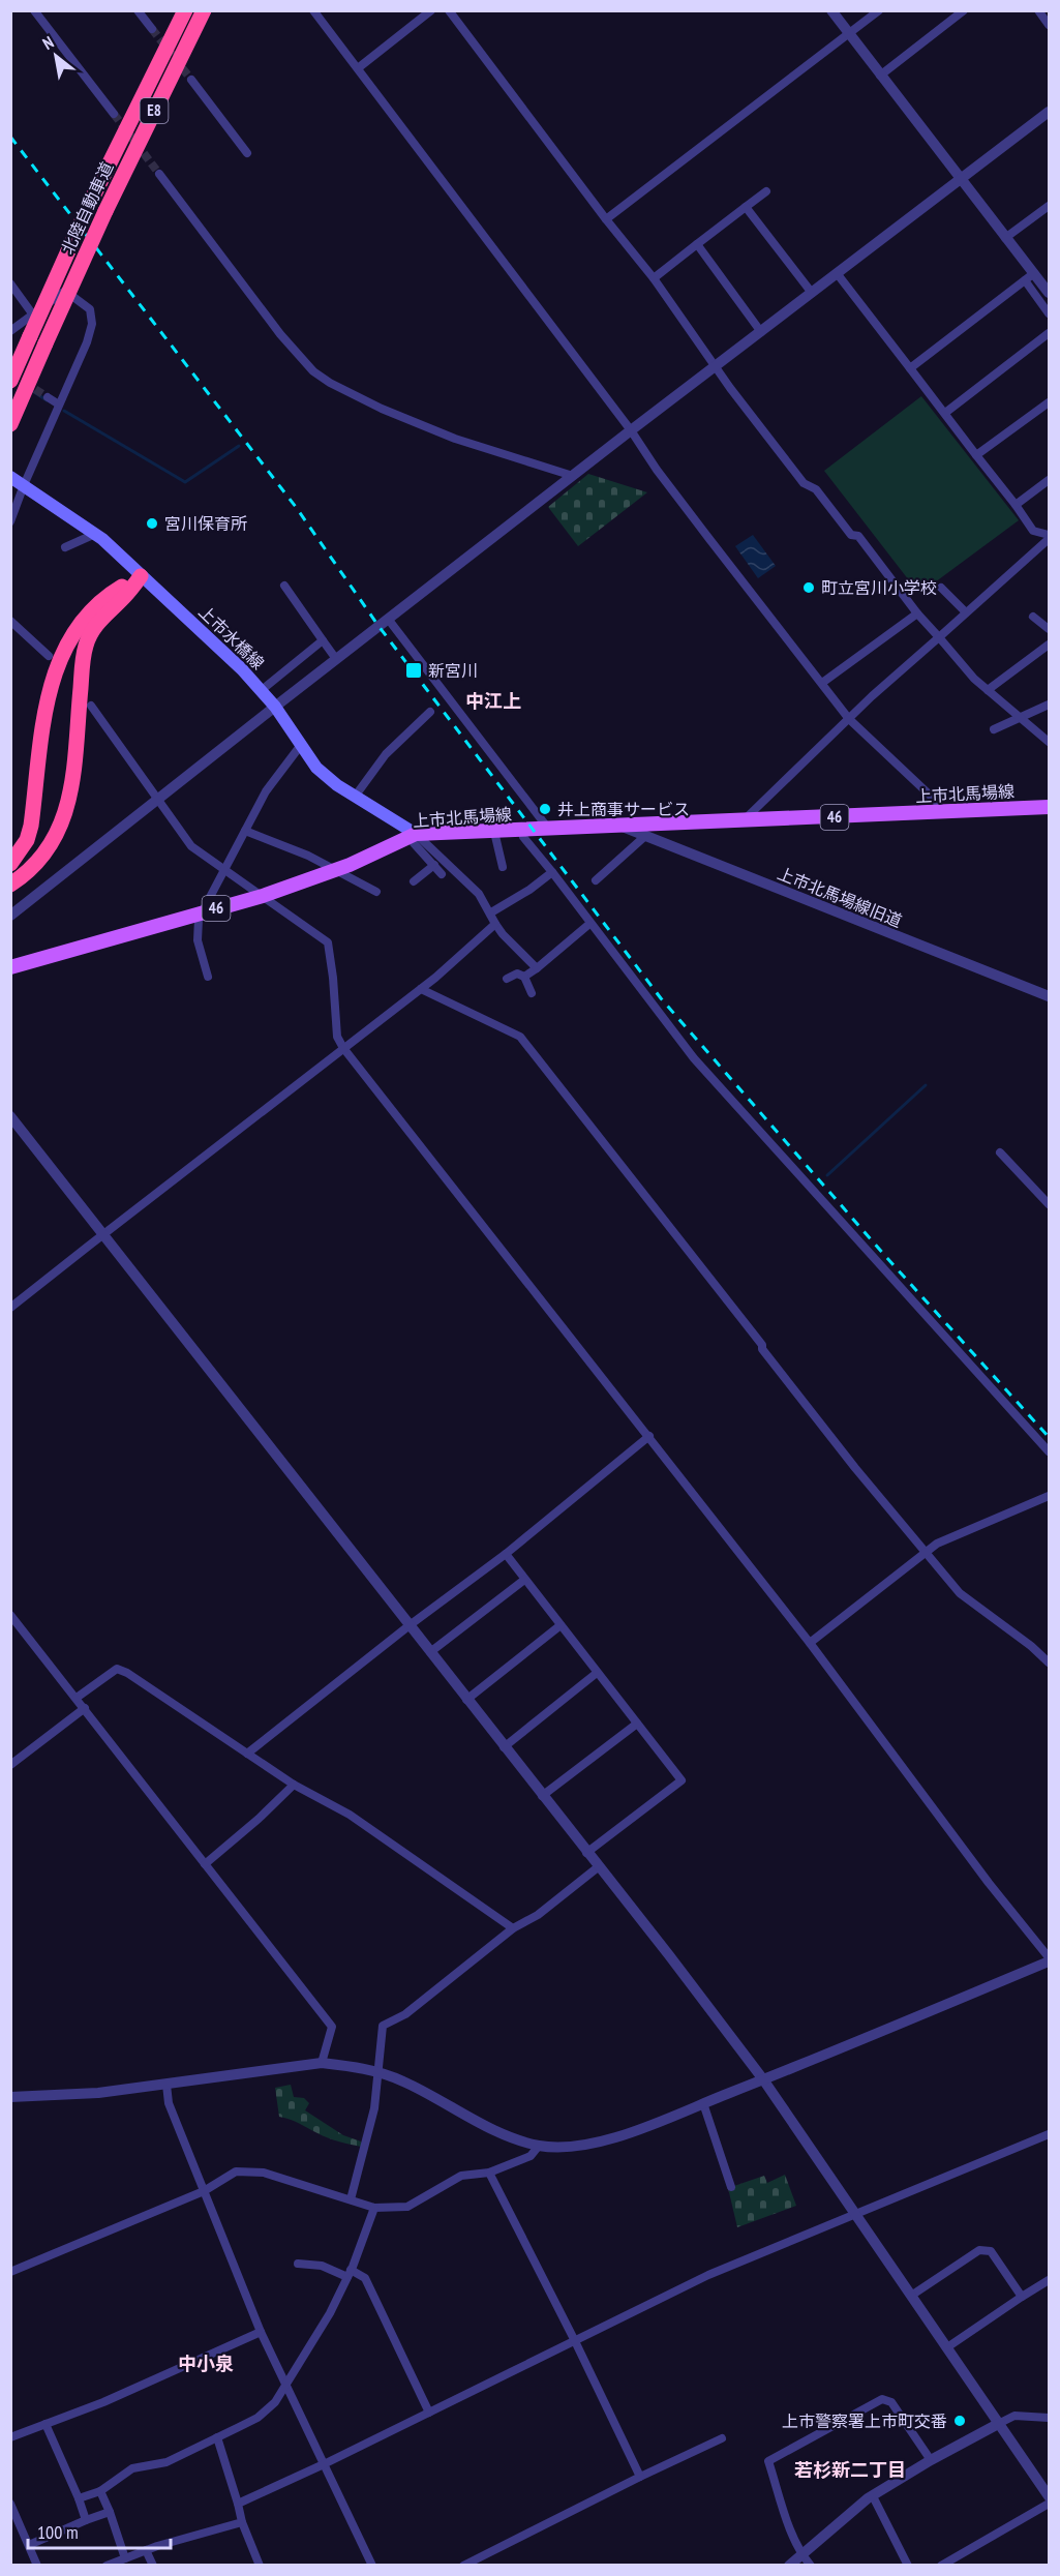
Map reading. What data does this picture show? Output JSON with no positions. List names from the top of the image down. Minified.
{"streets":{"highway":["E8","北陸自動車道"],"main road":["上市水橋線","上市北馬場線","46"],"street":["上市北馬場線旧道"]},"crossings":[["上市水橋線","上市北馬場線"],["上市北馬場線","上市北馬場線旧道"]],"districts":["中江上","中小泉","若杉新二丁目"],"places":{"other":["宮川保育所","町立宮川小学校","井上商事サービス","上市警察署上市町交番"],"transit":["新宮川"]},"scale_bar":"100 m","north":"top left"}
